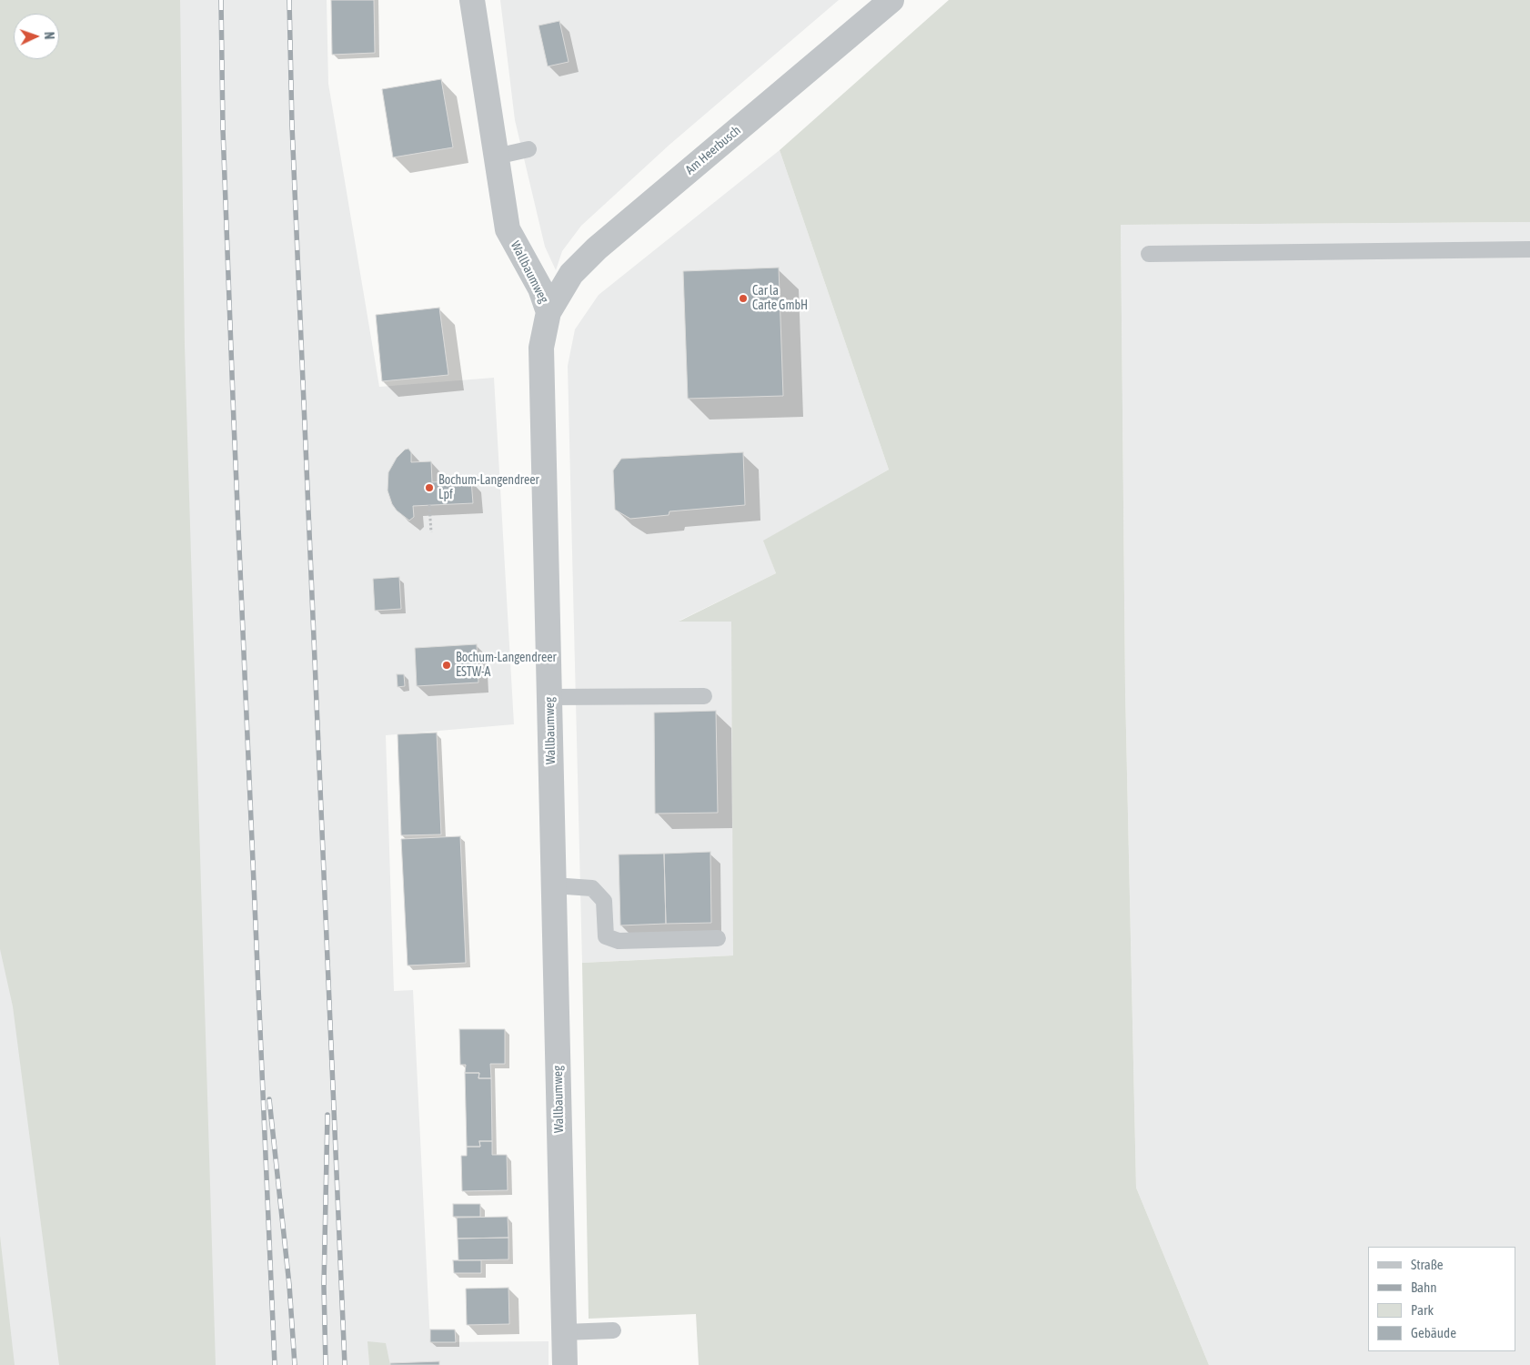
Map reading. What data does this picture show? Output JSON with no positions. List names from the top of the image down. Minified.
{"streets":{"street":["Am Heerbusch","Wallbaumweg"]},"crossings":[["Am Heerbusch","Wallbaumweg"]],"places":["Car la Carte GmbH","Bochum-Langendreer Lpf","Bochum-Langendreer ESTW-A"],"legend":["Straße","Bahn","Park","Gebäude"],"north":"right"}
